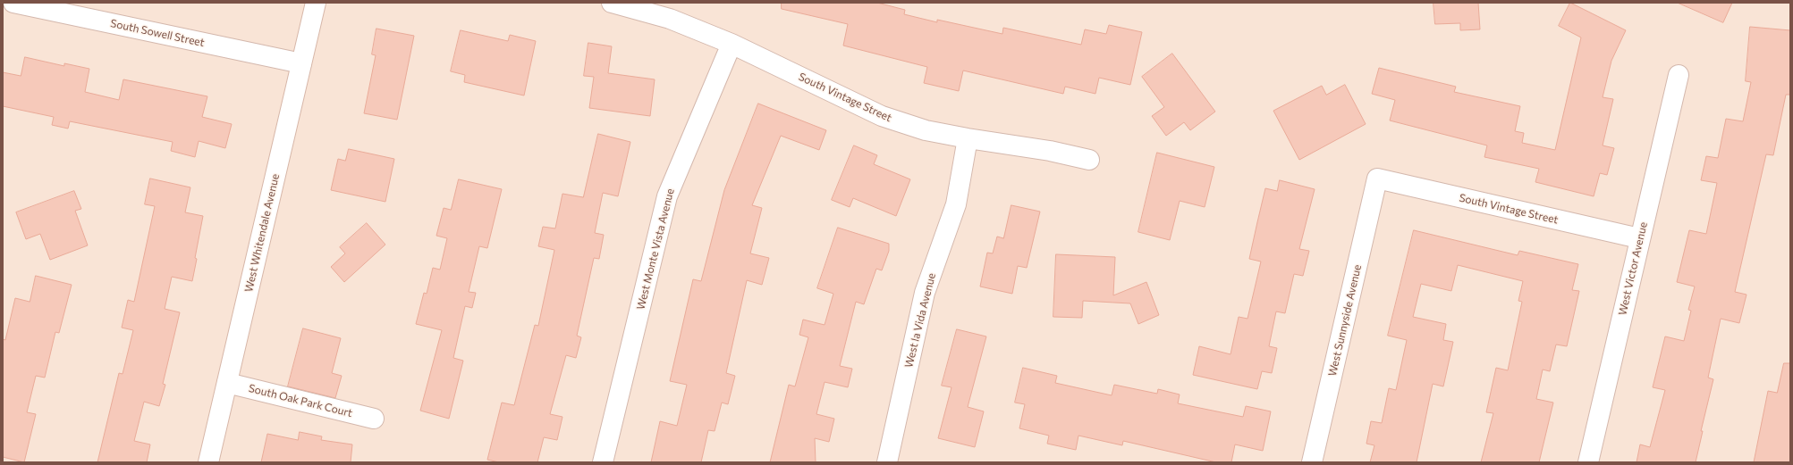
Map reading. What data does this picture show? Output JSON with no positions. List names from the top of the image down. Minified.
{"streets":{"street":["South Sowell Street","South Vintage Street","West Whitendale Avenue","West Monte Vista Avenue","West Victor Avenue","West la Vida Avenue","West Sunnyside Avenue","South Oak Park Court"]},"crossings":[["South Sowell Street","West Whitendale Avenue"],["South Vintage Street","West Monte Vista Avenue"],["South Vintage Street","West Victor Avenue"],["South Vintage Street","West la Vida Avenue"],["South Vintage Street","West Sunnyside Avenue"],["West Whitendale Avenue","South Oak Park Court"]]}
